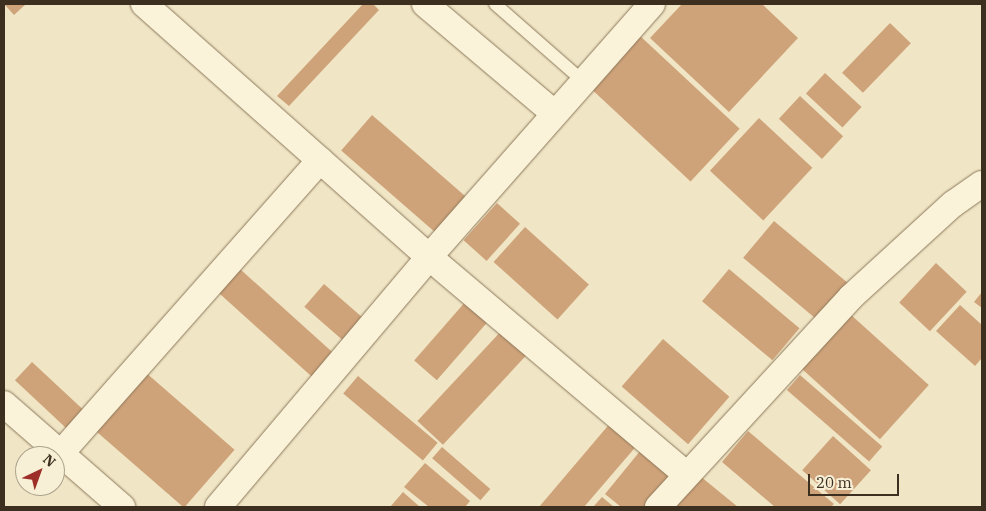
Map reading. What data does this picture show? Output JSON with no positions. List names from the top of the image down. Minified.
{"scale_bar":"20 m","north":"top right"}
